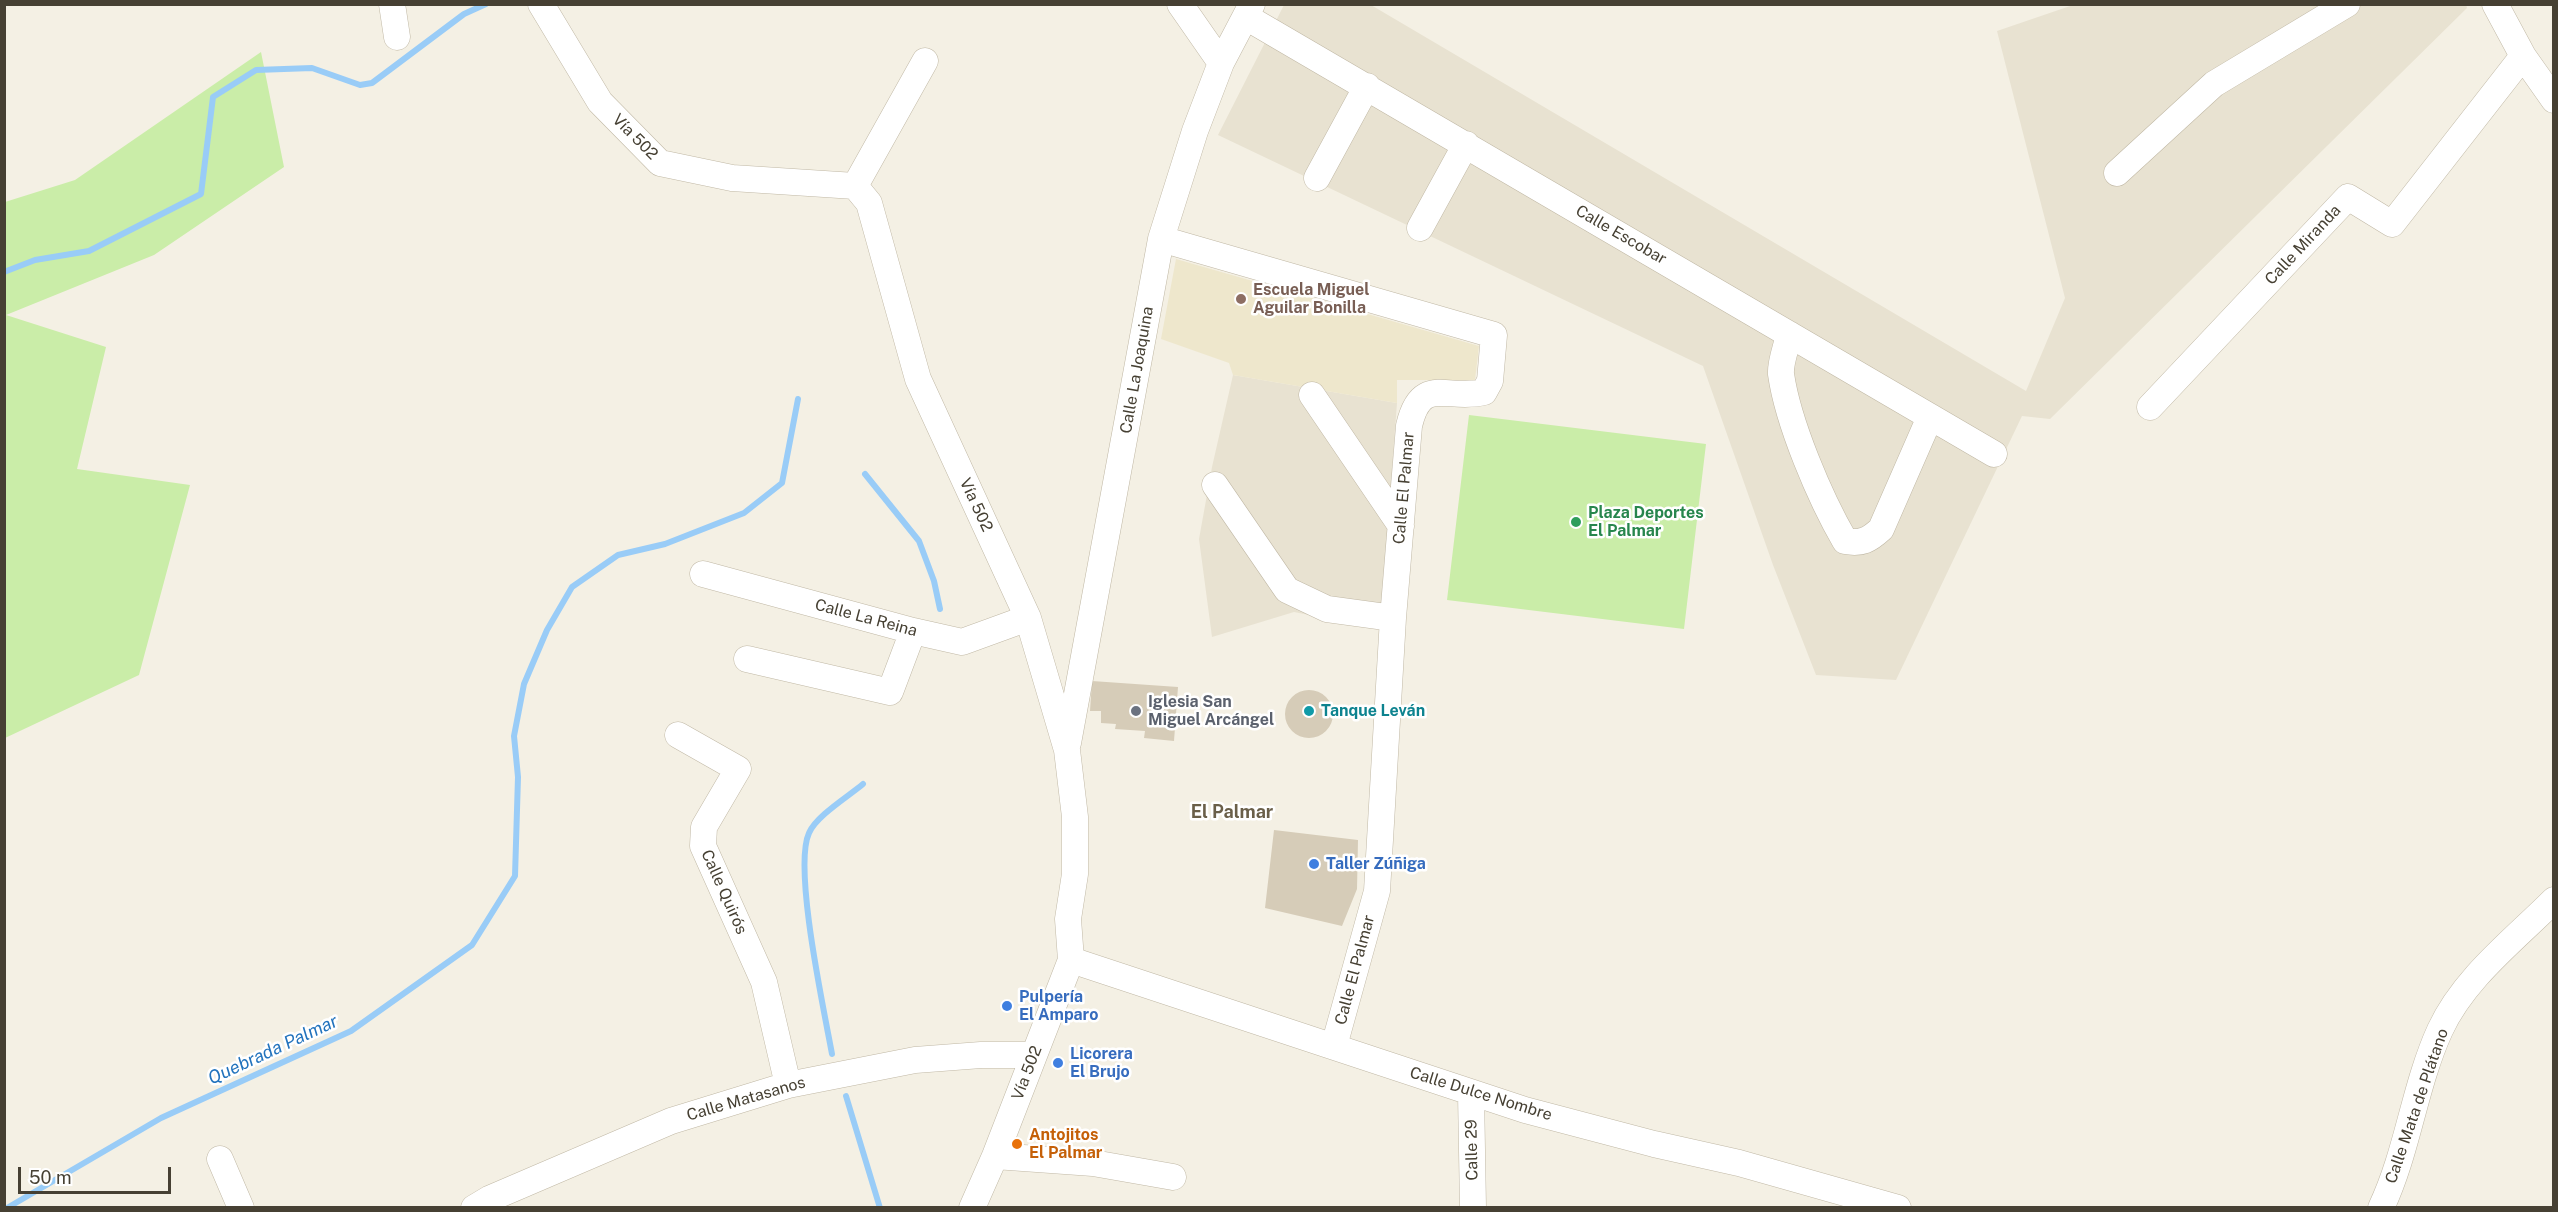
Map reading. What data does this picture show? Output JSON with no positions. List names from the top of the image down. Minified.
{"streets":{"street":["Vía 502","Calle Escobar","Calle Miranda","Calle La Joaquina","Calle El Palmar","Calle La Reina","Calle Quirós","Calle Dulce Nombre","Calle Matasanos","Calle Mata de Plátano","Calle 29"]},"crossings":[["Vía 502","Calle La Joaquina"],["Vía 502","Calle La Reina"],["Vía 502","Calle Dulce Nombre"],["Vía 502","Calle Matasanos"],["Calle Escobar","Calle La Joaquina"],["Calle La Joaquina","Calle El Palmar"],["Calle El Palmar","Calle Dulce Nombre"],["Calle Quirós","Calle Matasanos"],["Calle Dulce Nombre","Calle 29"]],"districts":["El Palmar"],"water":["Quebrada Palmar"],"places":["Escuela Miguel Aguilar Bonilla","Plaza Deportes El Palmar","Iglesia San Miguel Arcángel","Tanque Leván","Taller Zúñiga","Pulpería El Amparo","Licorera El Brujo","Antojitos El Palmar"],"scale_bar":"50 m"}
